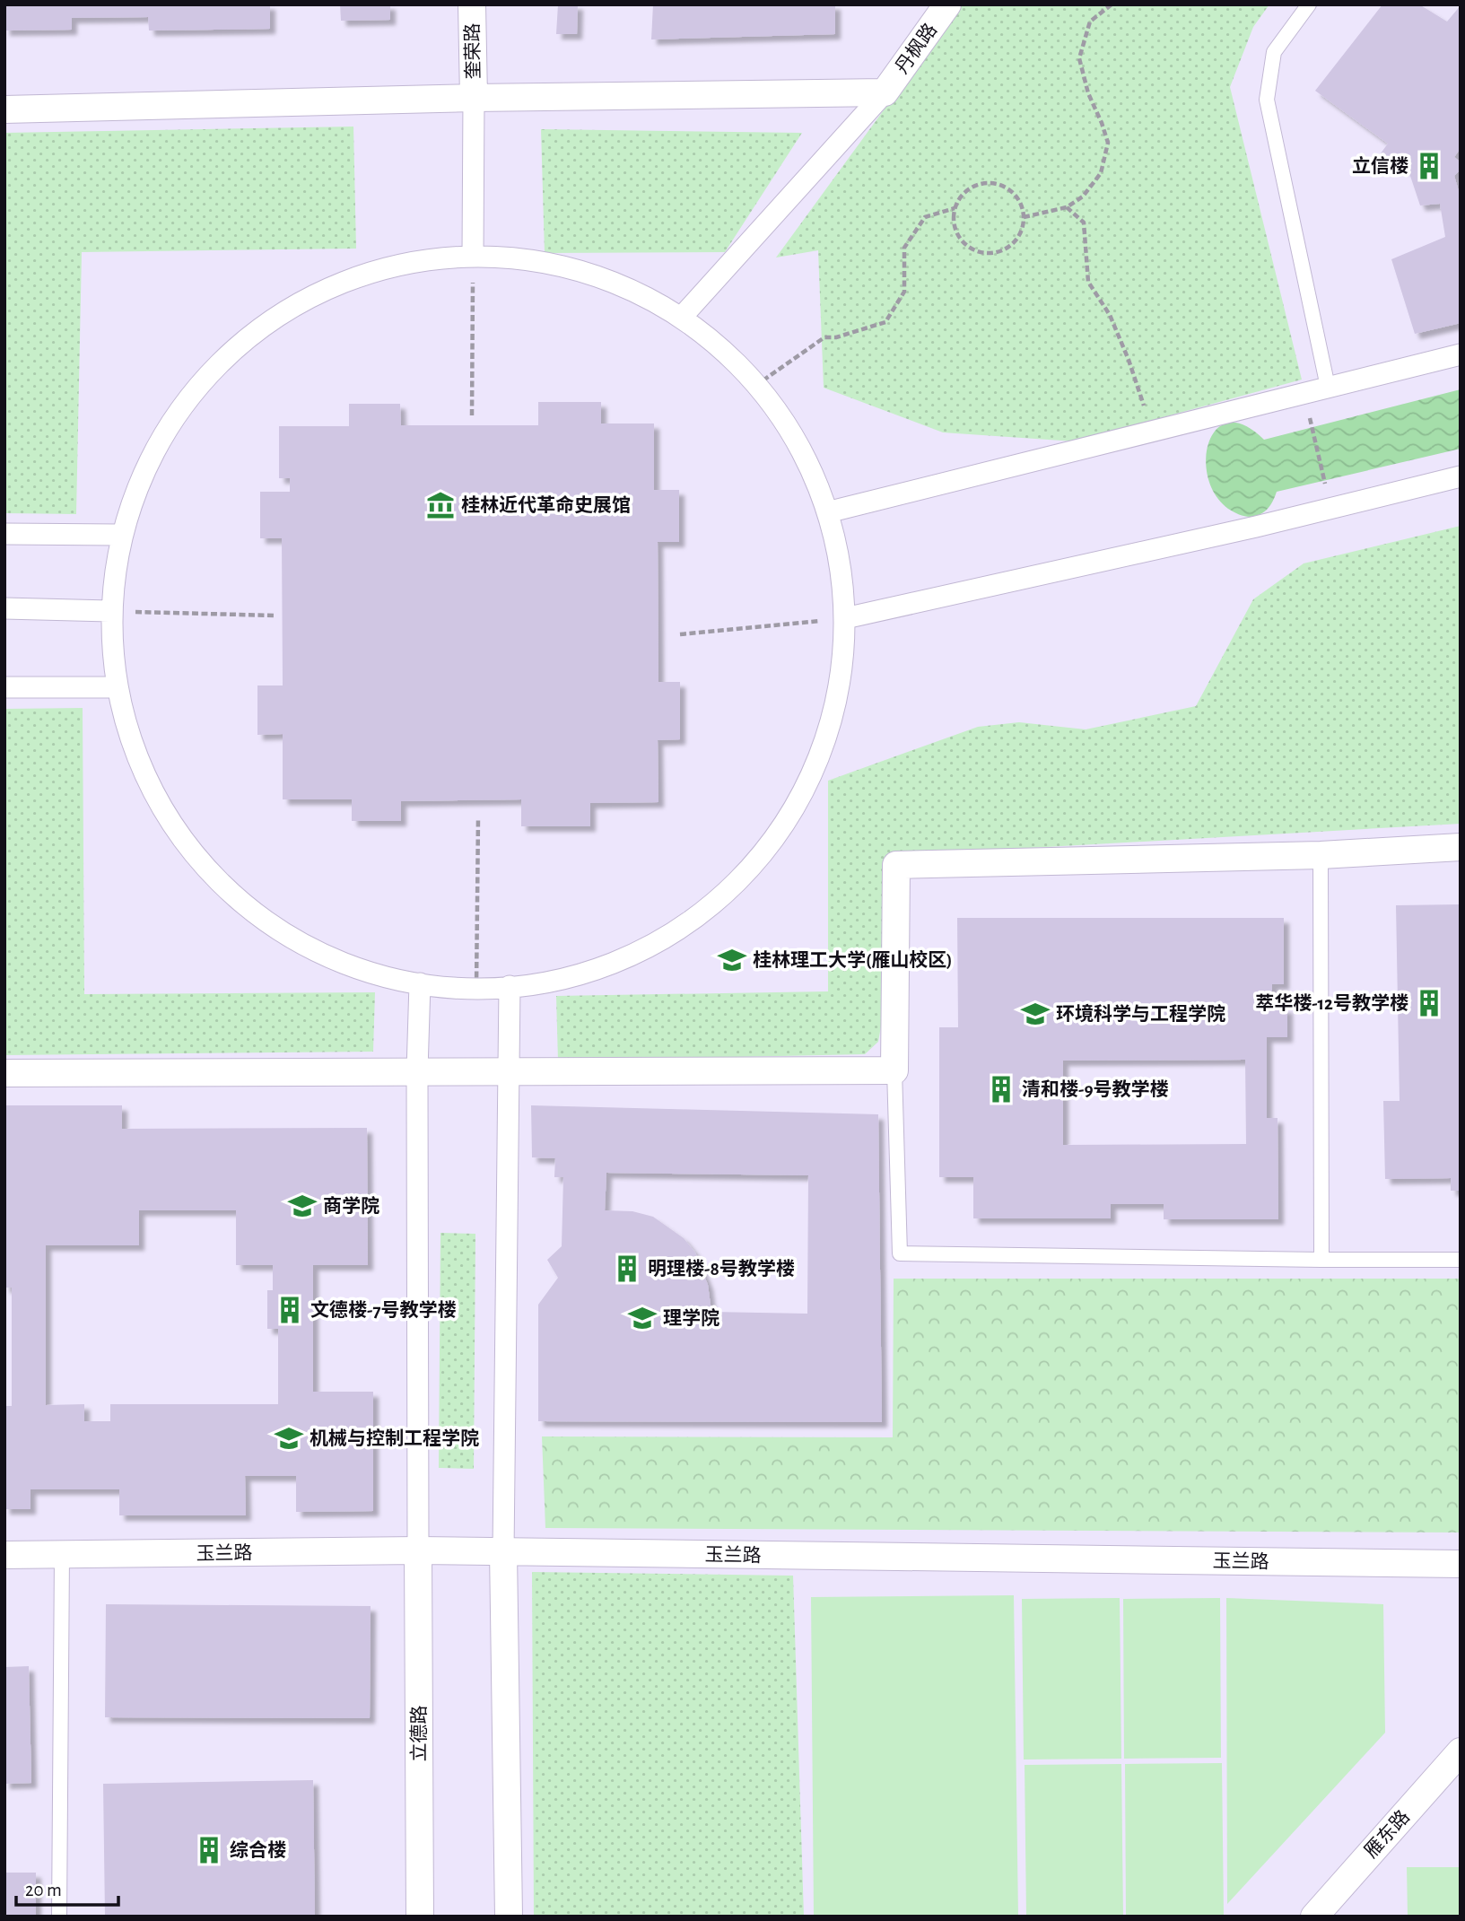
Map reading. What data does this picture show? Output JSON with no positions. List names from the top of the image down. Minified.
{"streets":{"street":["丹枫路","奎荣路","玉兰路","立德路","雁东路"]},"crossings":[["玉兰路","立德路"]],"places":{"building":["立信楼","萃华楼-12号教学楼","清和楼-9号教学楼","明理楼-8号教学楼","文德楼-7号教学楼","综合楼"],"museum":["桂林近代革命史展馆"],"school or university":["桂林理工大学(雁山校区)","环境科学与工程学院","商学院","理学院","机械与控制工程学院"]},"scale_bar":"20 m"}
